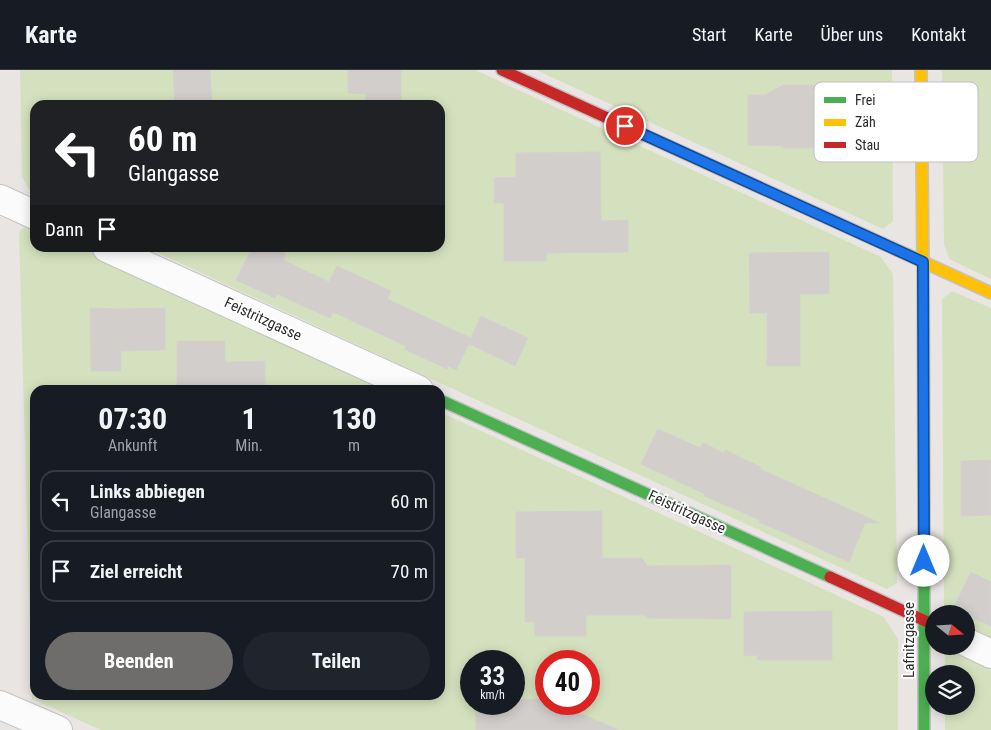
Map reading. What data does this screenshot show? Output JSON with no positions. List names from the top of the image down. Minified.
{"streets":{"street":["Feistritzgasse","Lafnitzgasse"]},"legend":["Frei","Zäh","Stau"],"north":"right","page":{"header":"Karte","nav":["Start","Karte","Über uns","Kontakt"],"turn":["60 m","Glangasse"],"then":"Dann","eta":["07:30","Ankunft","1","Min.","130","m"],"list":[{"name":"Links abbiegen","note":"Glangasse","value":"60 m"},{"name":"Ziel erreicht","value":"70 m"}],"buttons":["Beenden","Teilen"],"speed":"33 km/h","limit":"40"}}
